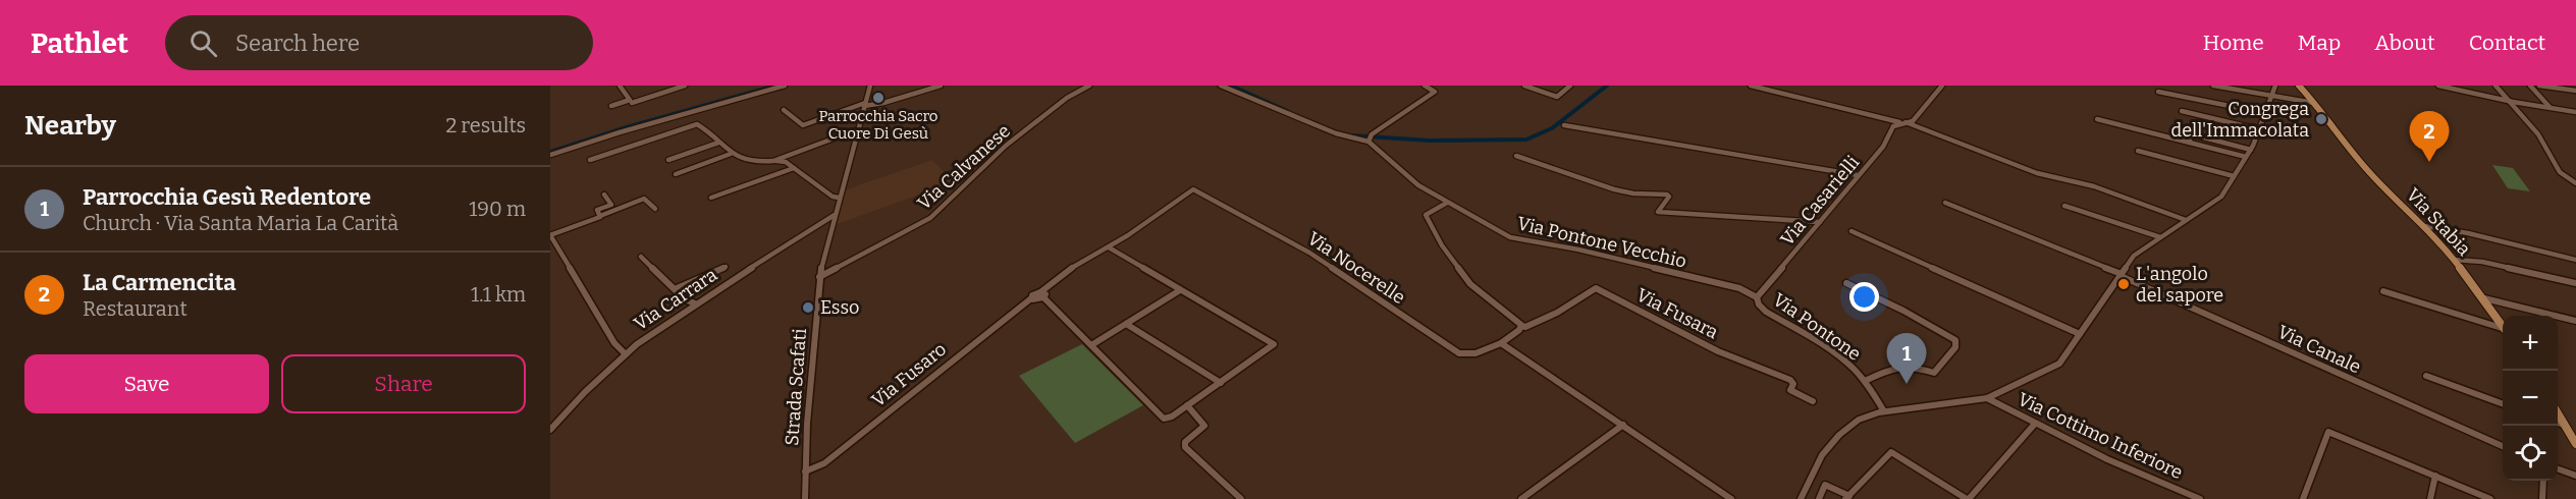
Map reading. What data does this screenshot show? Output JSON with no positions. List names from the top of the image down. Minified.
{"streets":{"main road":["Via Stabia"],"street":["Via Calvanese","Via Casarielli","Via Pontone Vecchio","Via Nocerelle","Via Carrara","Via Fusara","Via Pontone","Via Canale","Via Fusaro","Strada Scafati","Via Cottimo Inferiore"]},"crossings":[["Via Calvanese","Strada Scafati"],["Via Casarielli","Via Pontone Vecchio"],["Via Casarielli","Via Pontone"],["Via Pontone Vecchio","Via Pontone"],["Via Nocerelle","Via Fusara"],["Via Carrara","Strada Scafati"],["Via Fusaro","Strada Scafati"]],"places":["Parrocchia Sacro Cuore Di Gesù","Congrega dell'Immacolata","L'angolo del sapore","Esso"],"page":{"header":"Pathlet","search":"Search here","nav":["Home","Map","About","Contact"],"heading":["Nearby","2 results"],"pins":["2","1"],"list":[{"mark":"1","name":"Parrocchia Gesù Redentore","note":"Church · Via Santa Maria La Carità","value":"190 m"},{"mark":"2","name":"La Carmencita","note":"Restaurant","value":"1.1 km"}],"map_buttons":["+","−"],"buttons":["Save","Share"]}}
